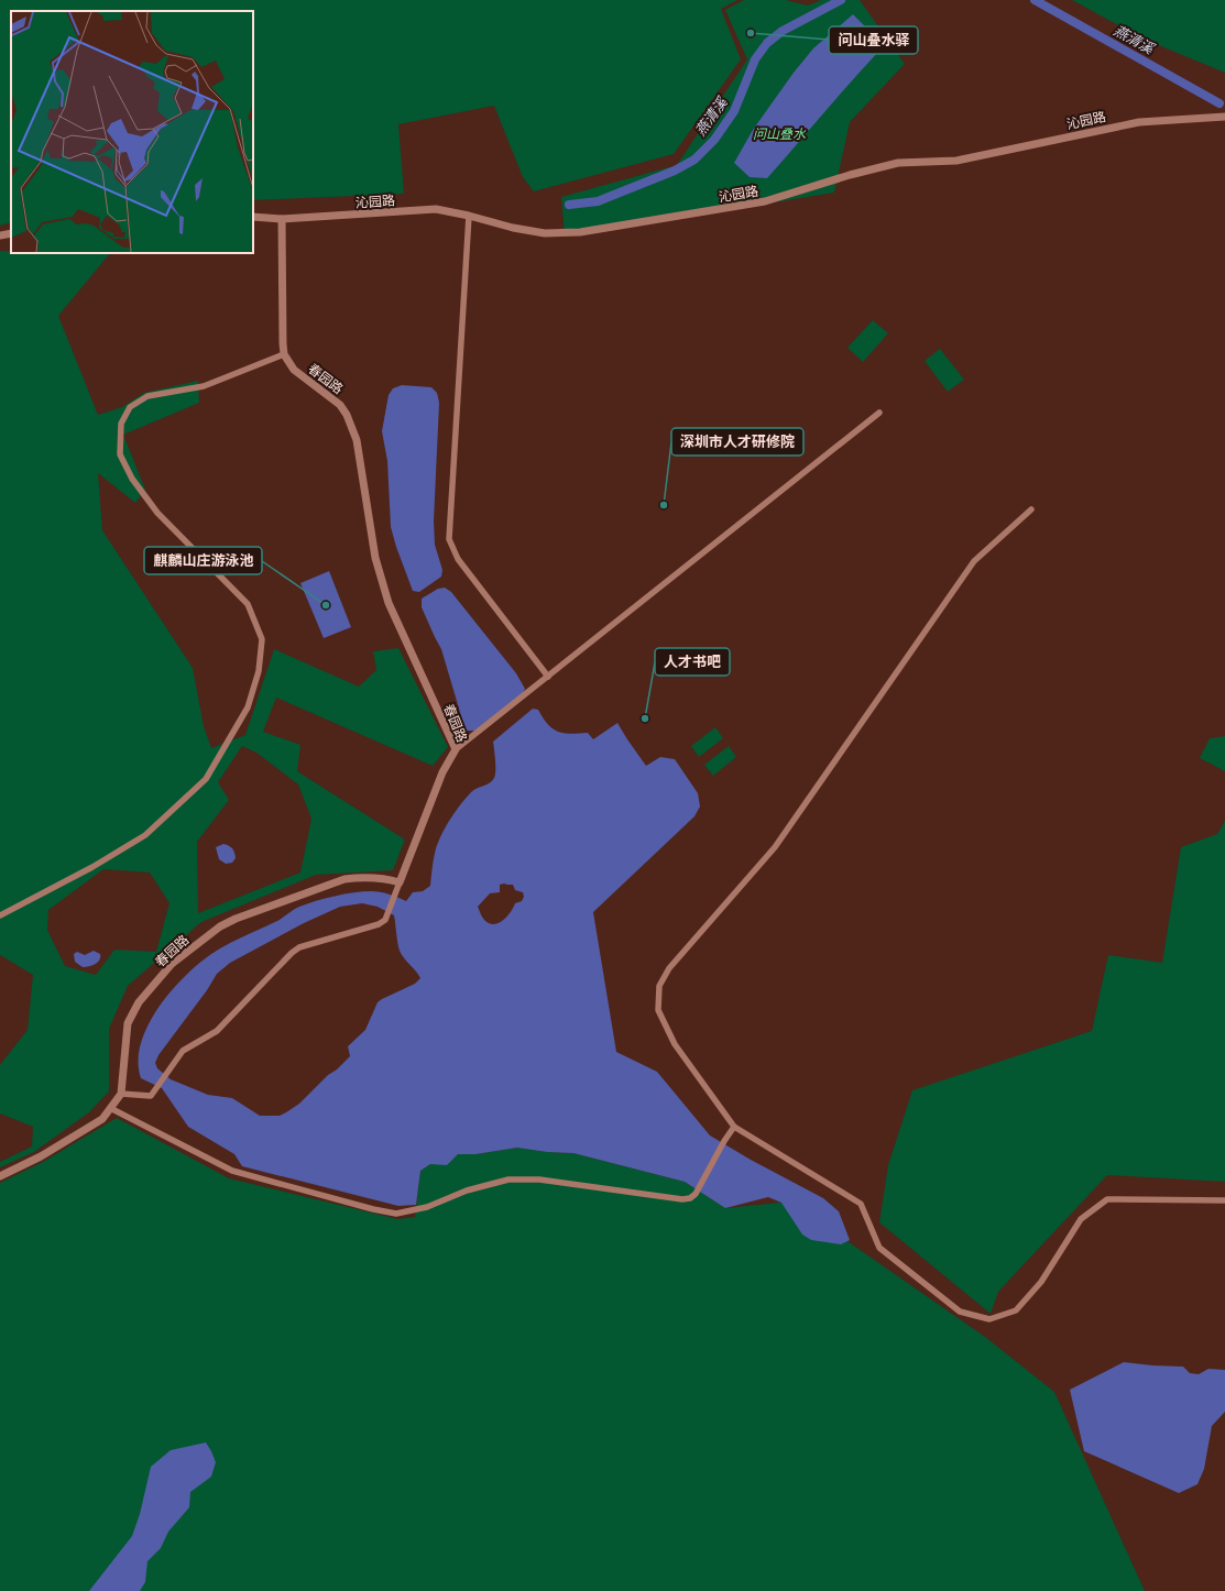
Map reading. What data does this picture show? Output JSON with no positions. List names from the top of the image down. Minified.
{"streets":{"street":["沁园路","春园路"]},"water":["燕清溪"],"parks":["问山叠水"],"places":["问山叠水驿","深圳市人才研修院","麒麟山庄游泳池","人才书吧"]}
